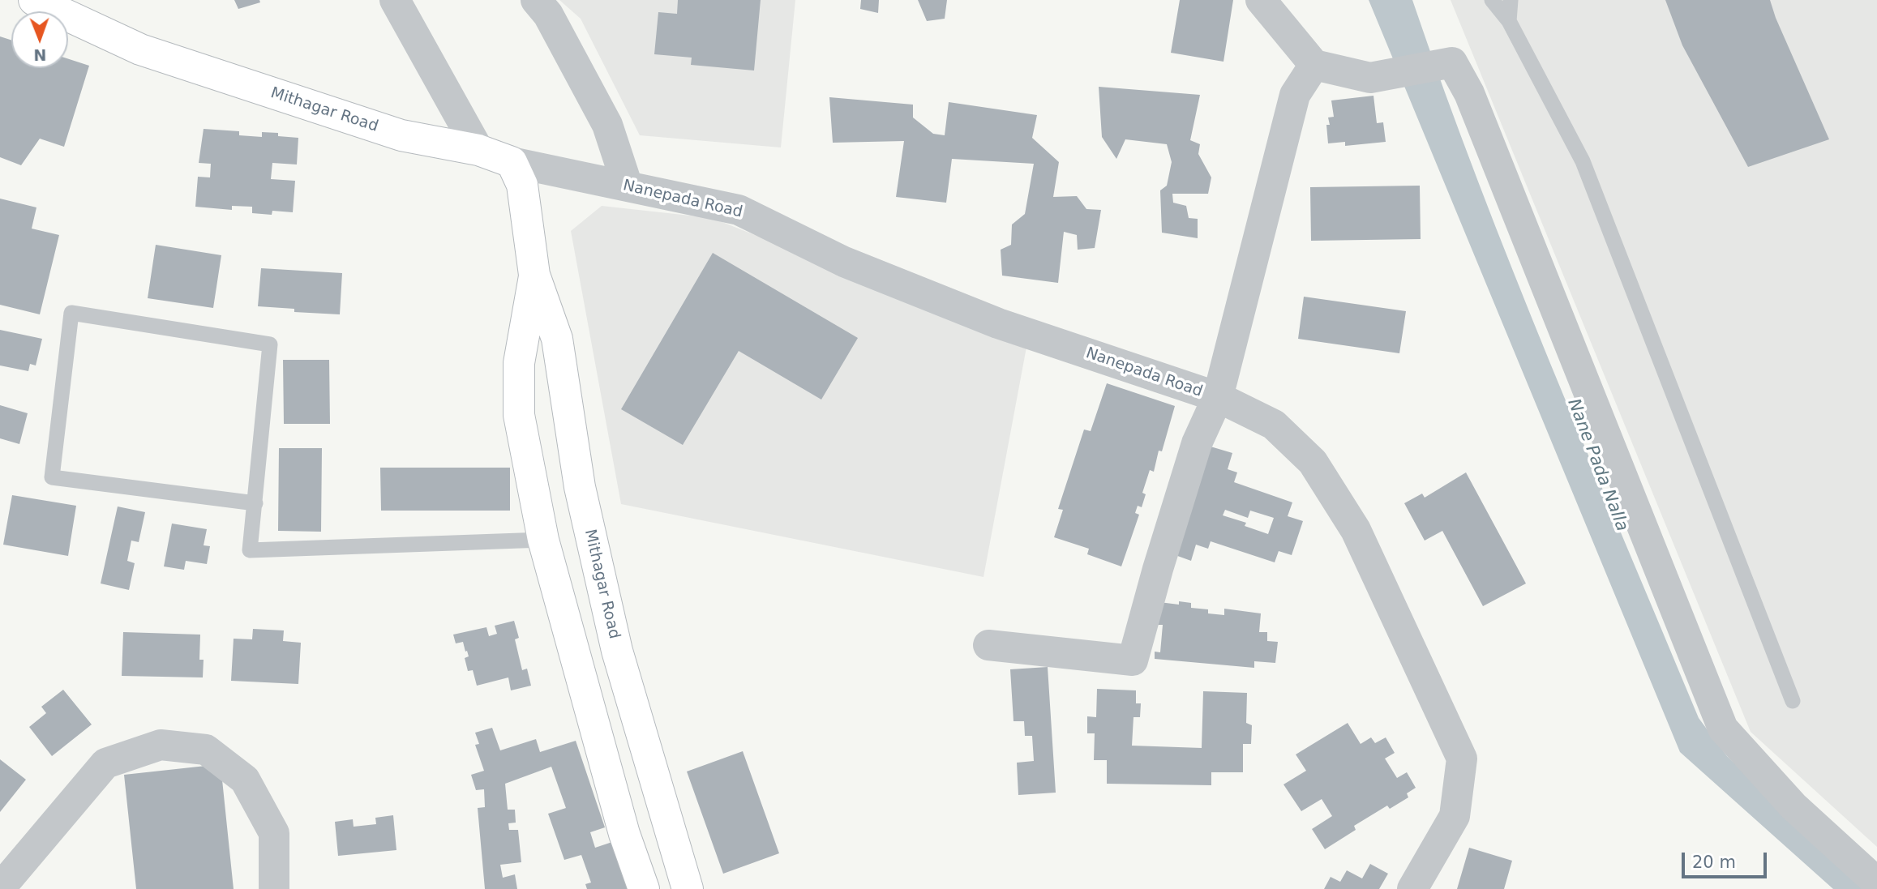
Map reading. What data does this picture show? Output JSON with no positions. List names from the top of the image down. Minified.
{"streets":{"street":["Mithagar Road","Nanepada Road"]},"crossings":[["Mithagar Road","Nanepada Road"]],"water":["Nane Pada Nalla"],"scale_bar":"20 m","north":"bottom"}
